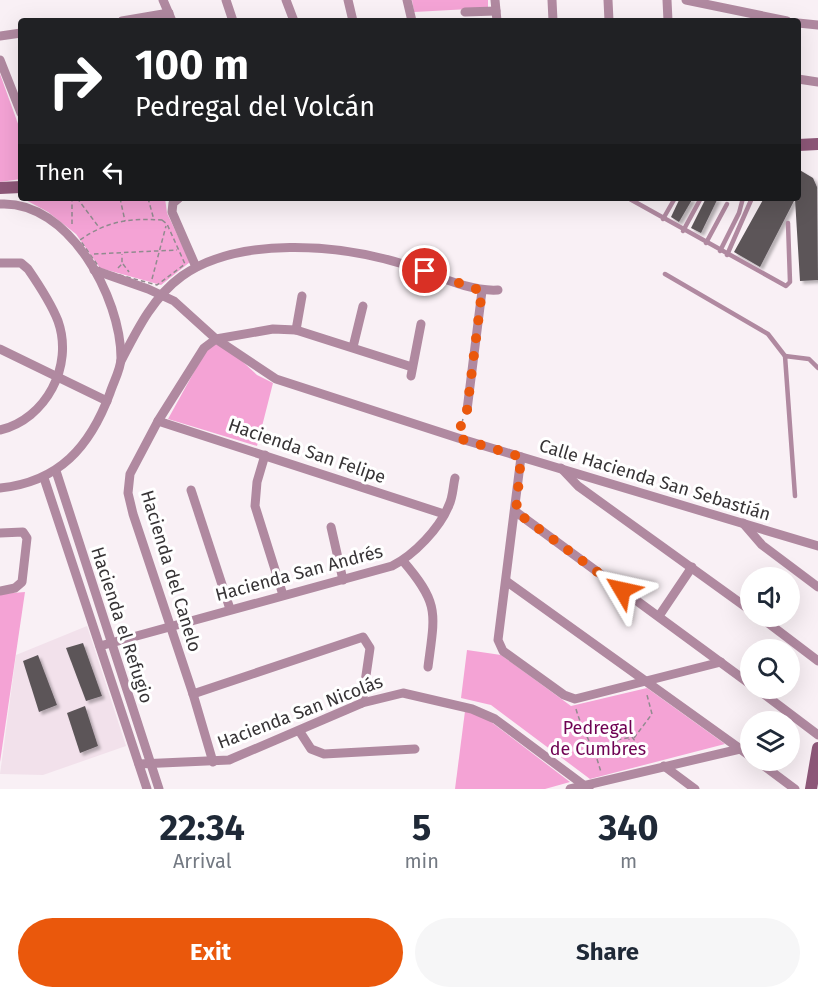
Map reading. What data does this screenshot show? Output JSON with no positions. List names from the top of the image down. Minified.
{"streets":{"street":["Hacienda San Felipe","Calle Hacienda San Sebastián","Hacienda del Canelo","Hacienda San Andrés","Hacienda el Refugio","Hacienda San Nicolás"]},"crossings":[["Hacienda San Felipe","Hacienda del Canelo"],["Calle Hacienda San Sebastián","Hacienda del Canelo"],["Hacienda del Canelo","Hacienda San Andrés"],["Hacienda del Canelo","Hacienda San Nicolás"],["Hacienda San Andrés","Hacienda el Refugio"],["Hacienda el Refugio","Hacienda San Nicolás"]],"parks":["Pedregal de Cumbres"],"page":{"turn":["100 m","Pedregal del Volcán"],"then":"Then","eta":["22:34","Arrival","5","min","340","m"],"buttons":["Exit","Share"]}}
